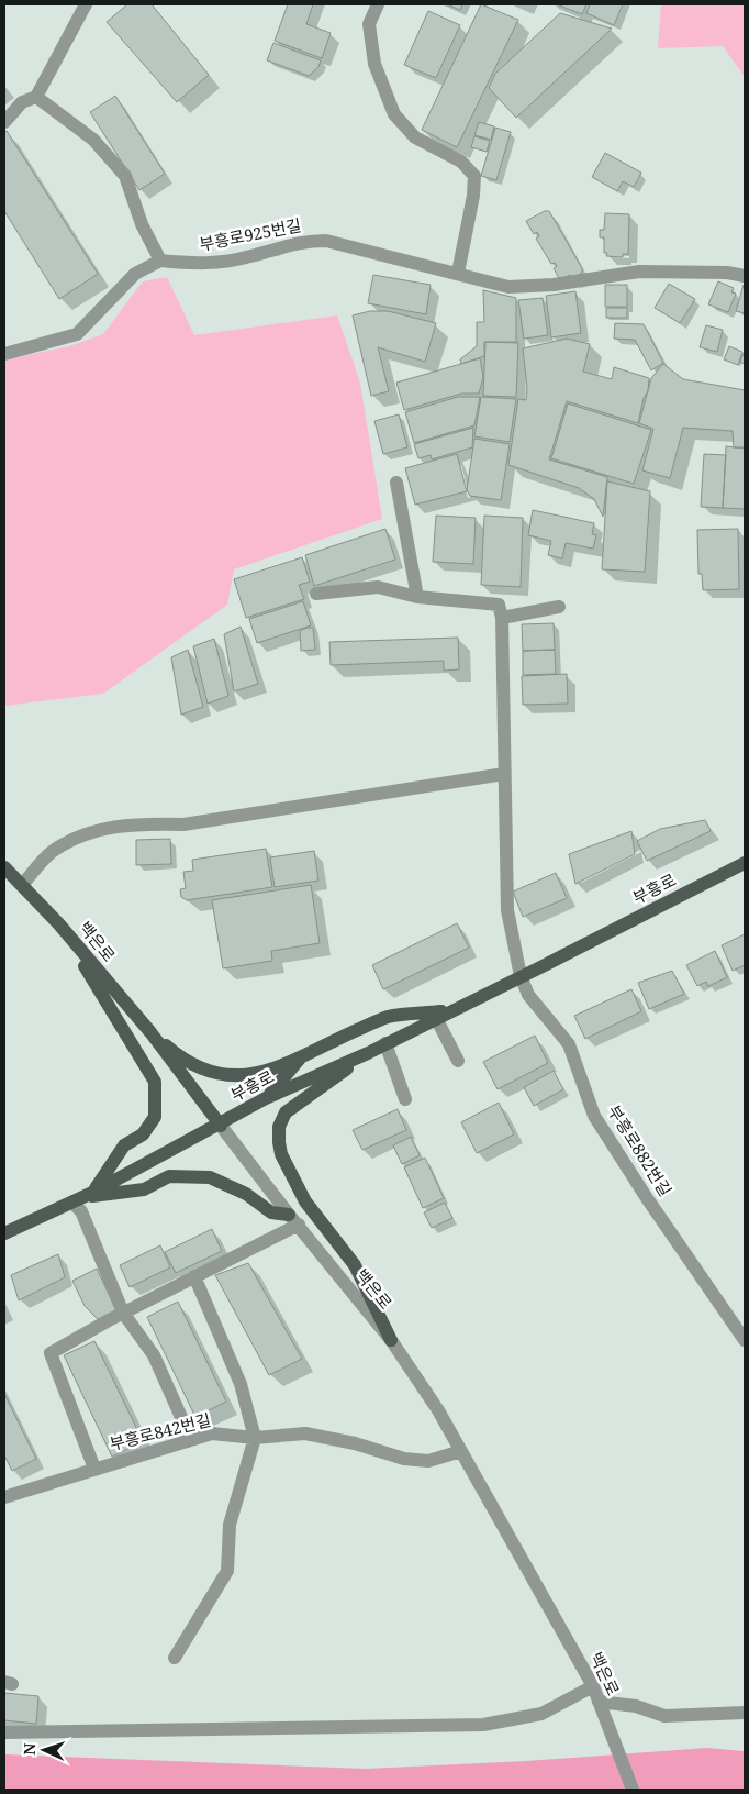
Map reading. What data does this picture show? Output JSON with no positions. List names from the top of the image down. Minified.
{"streets":{"main road":["부흥로","백은로"],"street":["부흥로925번길","부흥로882번길","부흥로842번길"]},"crossings":[["부흥로","백은로"],["부흥로","부흥로882번길"],["백은로","부흥로842번길"]],"north":"left"}
